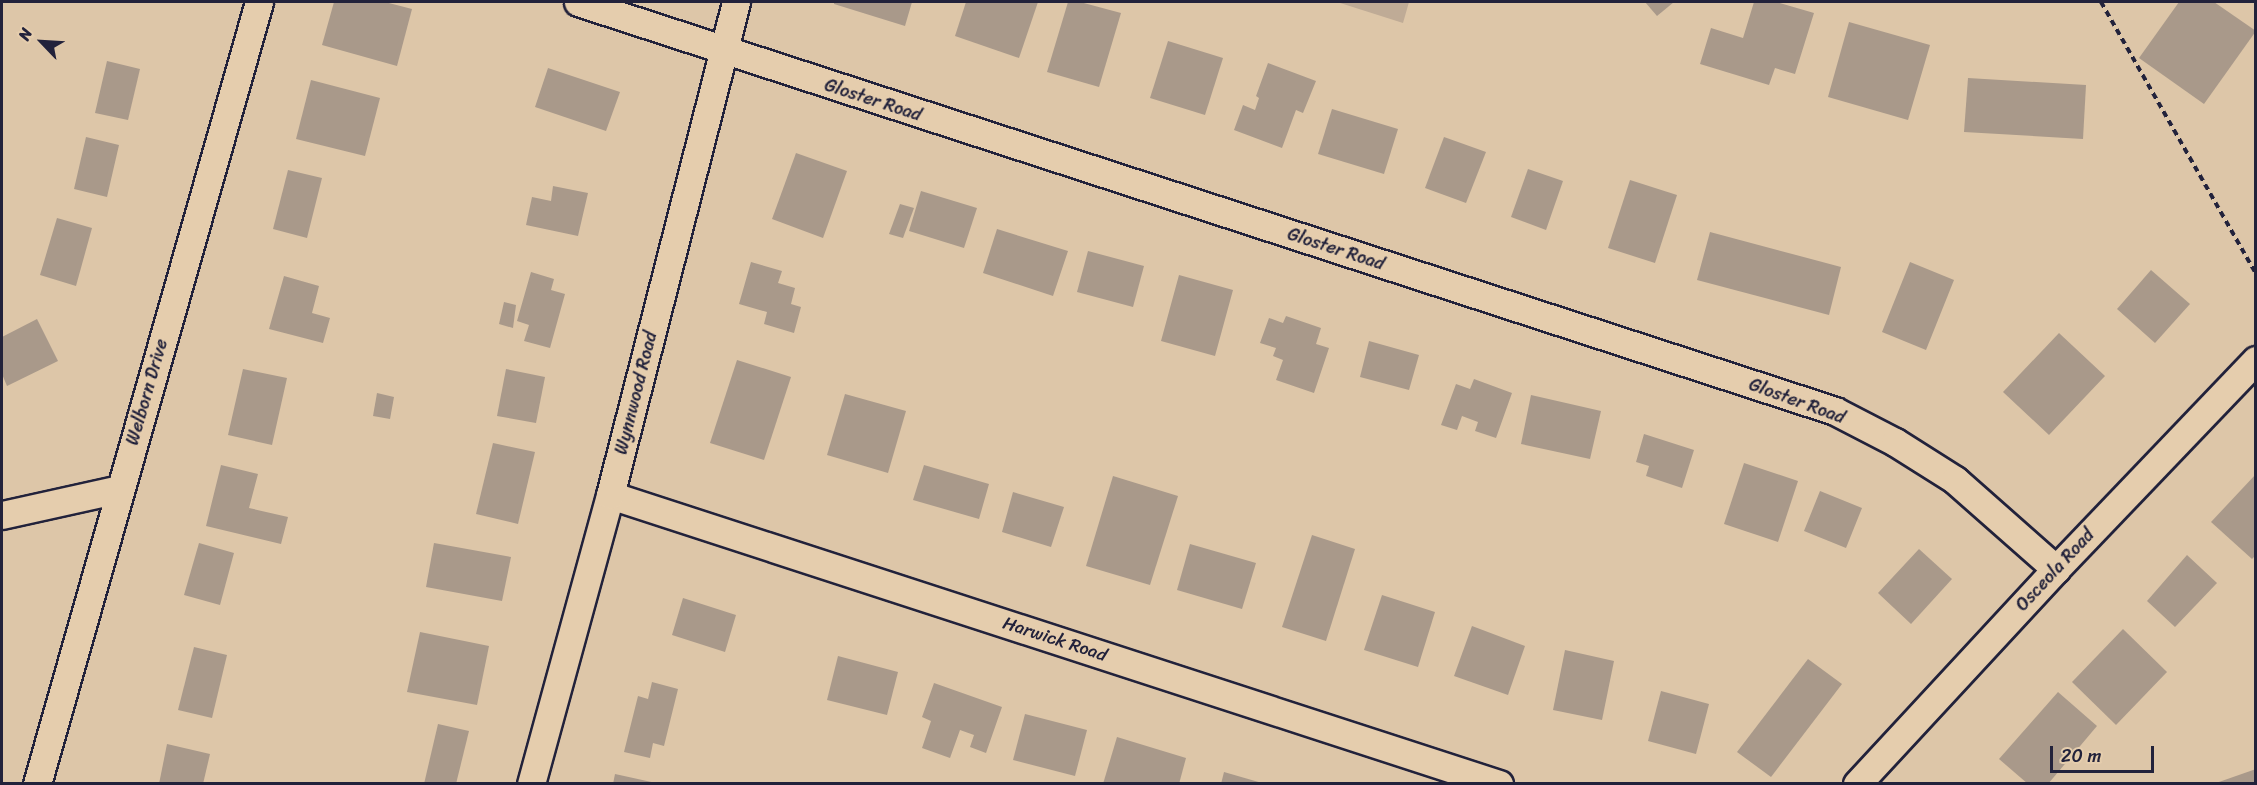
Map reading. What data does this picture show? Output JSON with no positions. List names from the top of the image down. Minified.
{"streets":{"street":["Gloster Road","Welborn Drive","Wynnwood Road","Osceola Road","Harwick Road"]},"crossings":[["Gloster Road","Wynnwood Road"],["Gloster Road","Osceola Road"],["Wynnwood Road","Harwick Road"]],"scale_bar":"20 m","north":"top left"}
